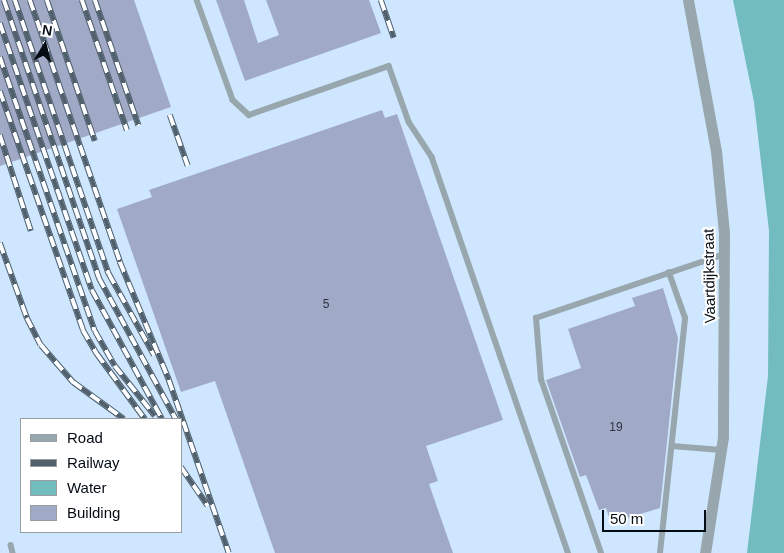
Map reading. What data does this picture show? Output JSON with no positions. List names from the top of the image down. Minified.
{"streets":{"street":["Vaartdijkstraat"]},"house_numbers":["5","19"],"legend":["Road","Railway","Water","Building"],"scale_bar":"50 m","north":"top"}
